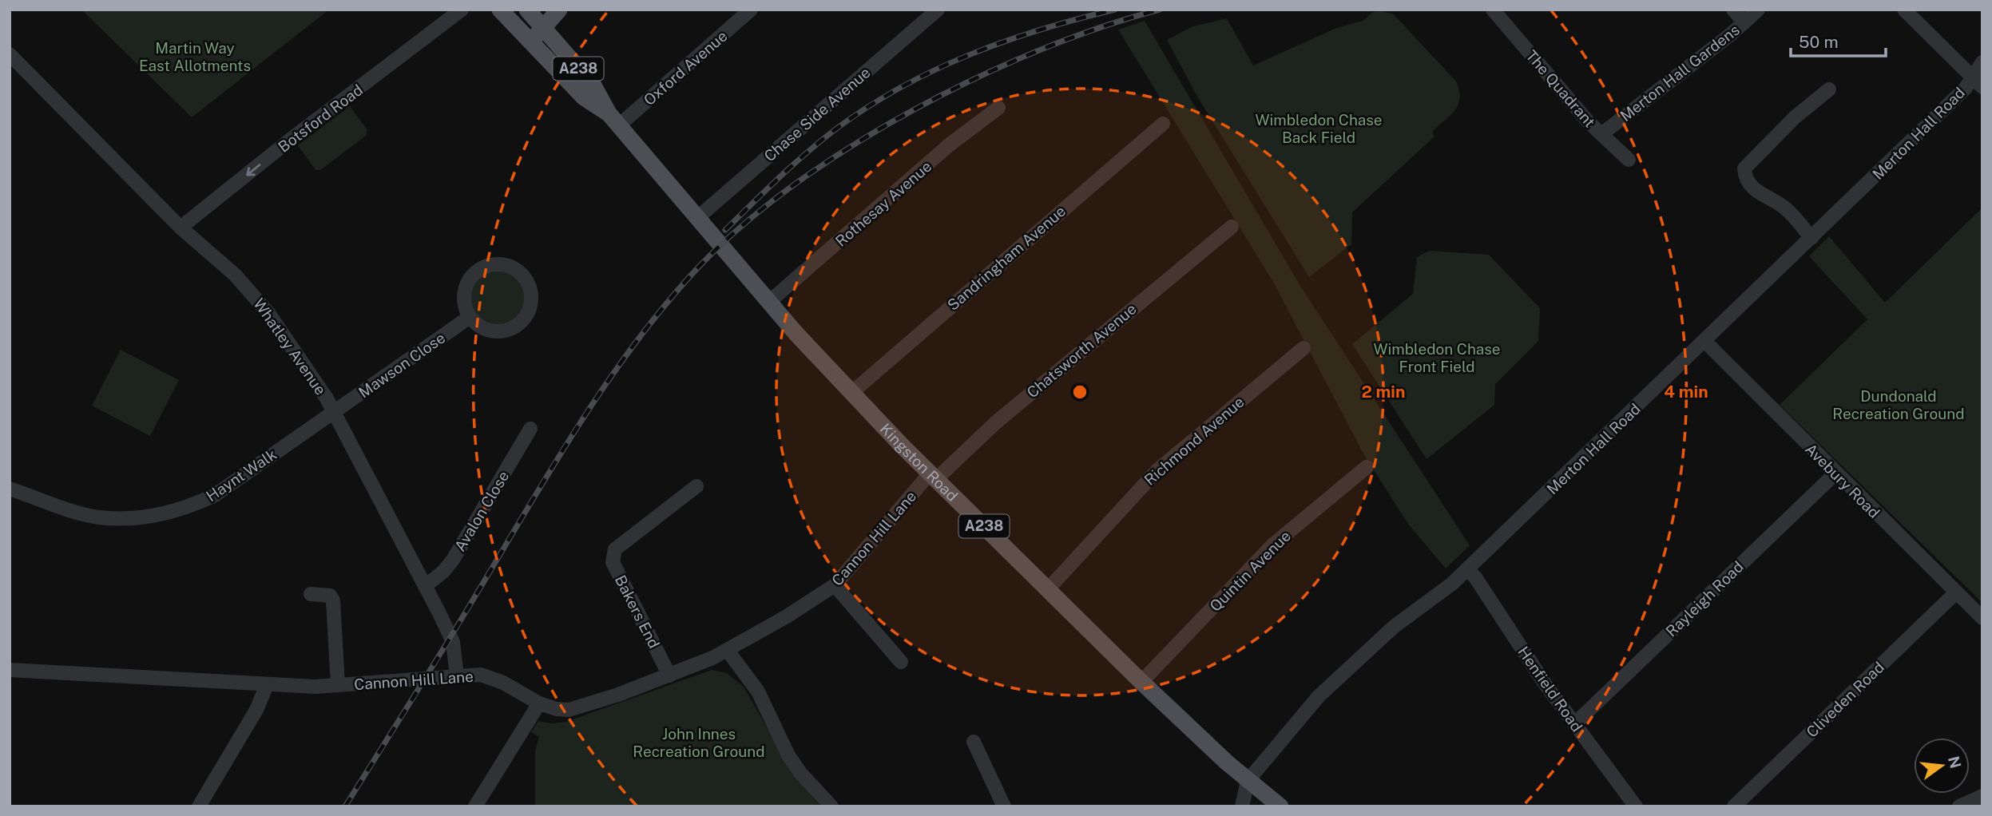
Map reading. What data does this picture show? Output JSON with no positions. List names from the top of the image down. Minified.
{"streets":{"main road":["A238","Kingston Road"],"street":["Oxford Avenue","Merton Hall Gardens","The Quadrant","Chase Side Avenue","Botsford Road","Merton Hall Road","Rothesay Avenue","Sandringham Avenue","Whatley Avenue","Chatsworth Avenue","Mawson Close","Richmond Avenue","Haynt Walk","Avebury Road","Avalon Close","Cannon Hill Lane","Quintin Avenue","Rayleigh Road","Bakers End","Henfield Road","Cliveden Road"]},"crossings":[["Oxford Avenue","Kingston Road"],["Merton Hall Gardens","The Quadrant"],["Chase Side Avenue","Kingston Road"],["Botsford Road","Whatley Avenue"],["Merton Hall Road","Kingston Road"],["Merton Hall Road","Avebury Road"],["Merton Hall Road","Henfield Road"],["Rothesay Avenue","Kingston Road"],["Sandringham Avenue","Kingston Road"],["Whatley Avenue","Mawson Close"],["Whatley Avenue","Haynt Walk"],["Whatley Avenue","Avalon Close"],["Whatley Avenue","Cannon Hill Lane"],["Chatsworth Avenue","Kingston Road"],["Chatsworth Avenue","Cannon Hill Lane"],["Mawson Close","Haynt Walk"],["Richmond Avenue","Kingston Road"],["Kingston Road","Cannon Hill Lane"],["Kingston Road","Quintin Avenue"],["Avebury Road","Rayleigh Road"],["Avebury Road","Cliveden Road"],["Cannon Hill Lane","Bakers End"],["Rayleigh Road","Henfield Road"]],"one_way":["Botsford Road"],"parks":["Martin Way East Allotments","Wimbledon Chase Back Field","Wimbledon Chase Front Field","Dundonald Recreation Ground","John Innes Recreation Ground"],"scale_bar":"50 m","north":"right","rings":["2 min","4 min"]}
